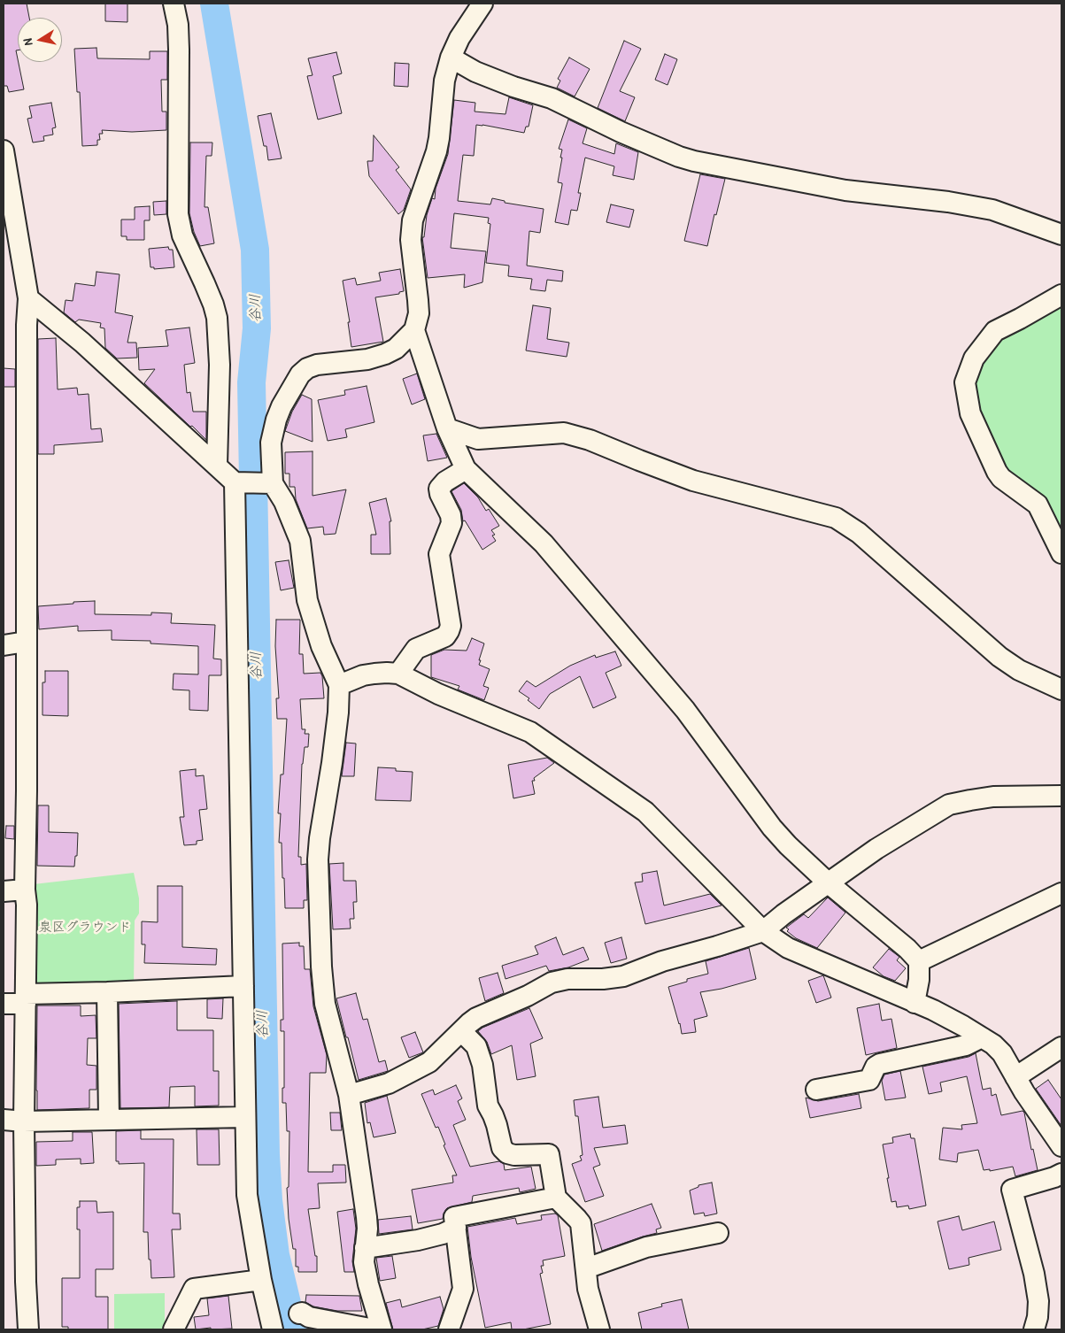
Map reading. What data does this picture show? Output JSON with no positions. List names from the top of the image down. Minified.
{"water":["谷川"],"parks":["泉区グラウンド"],"north":"left"}
